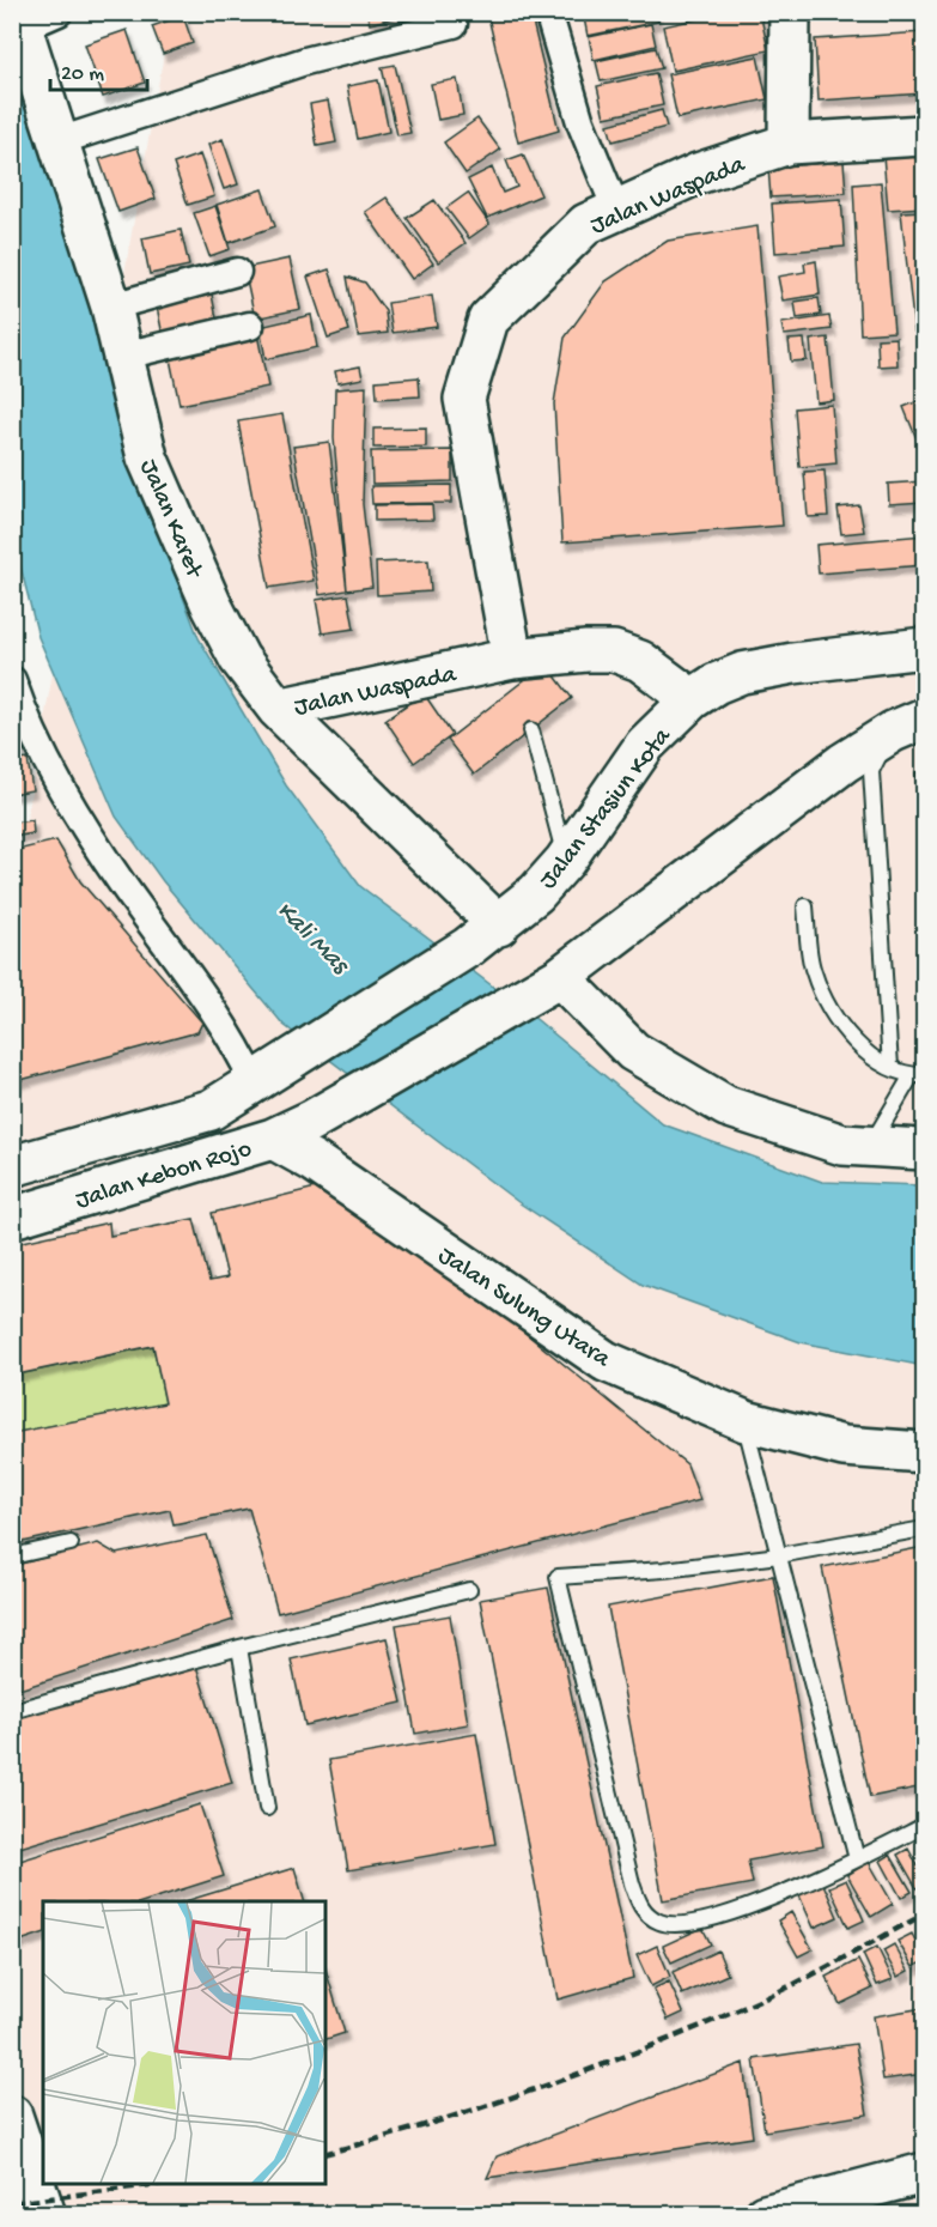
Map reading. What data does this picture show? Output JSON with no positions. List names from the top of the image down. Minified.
{"streets":{"street":["Jalan Waspada","Jalan Karet","Jalan Stasiun Kota","Jalan Kebon Rojo","Jalan Sulung Utara"]},"crossings":[["Jalan Waspada","Jalan Karet"],["Jalan Waspada","Jalan Stasiun Kota"],["Jalan Karet","Jalan Stasiun Kota"],["Jalan Stasiun Kota","Jalan Kebon Rojo"],["Jalan Kebon Rojo","Jalan Sulung Utara"]],"water":["Kali Mas"],"scale_bar":"20 m"}
